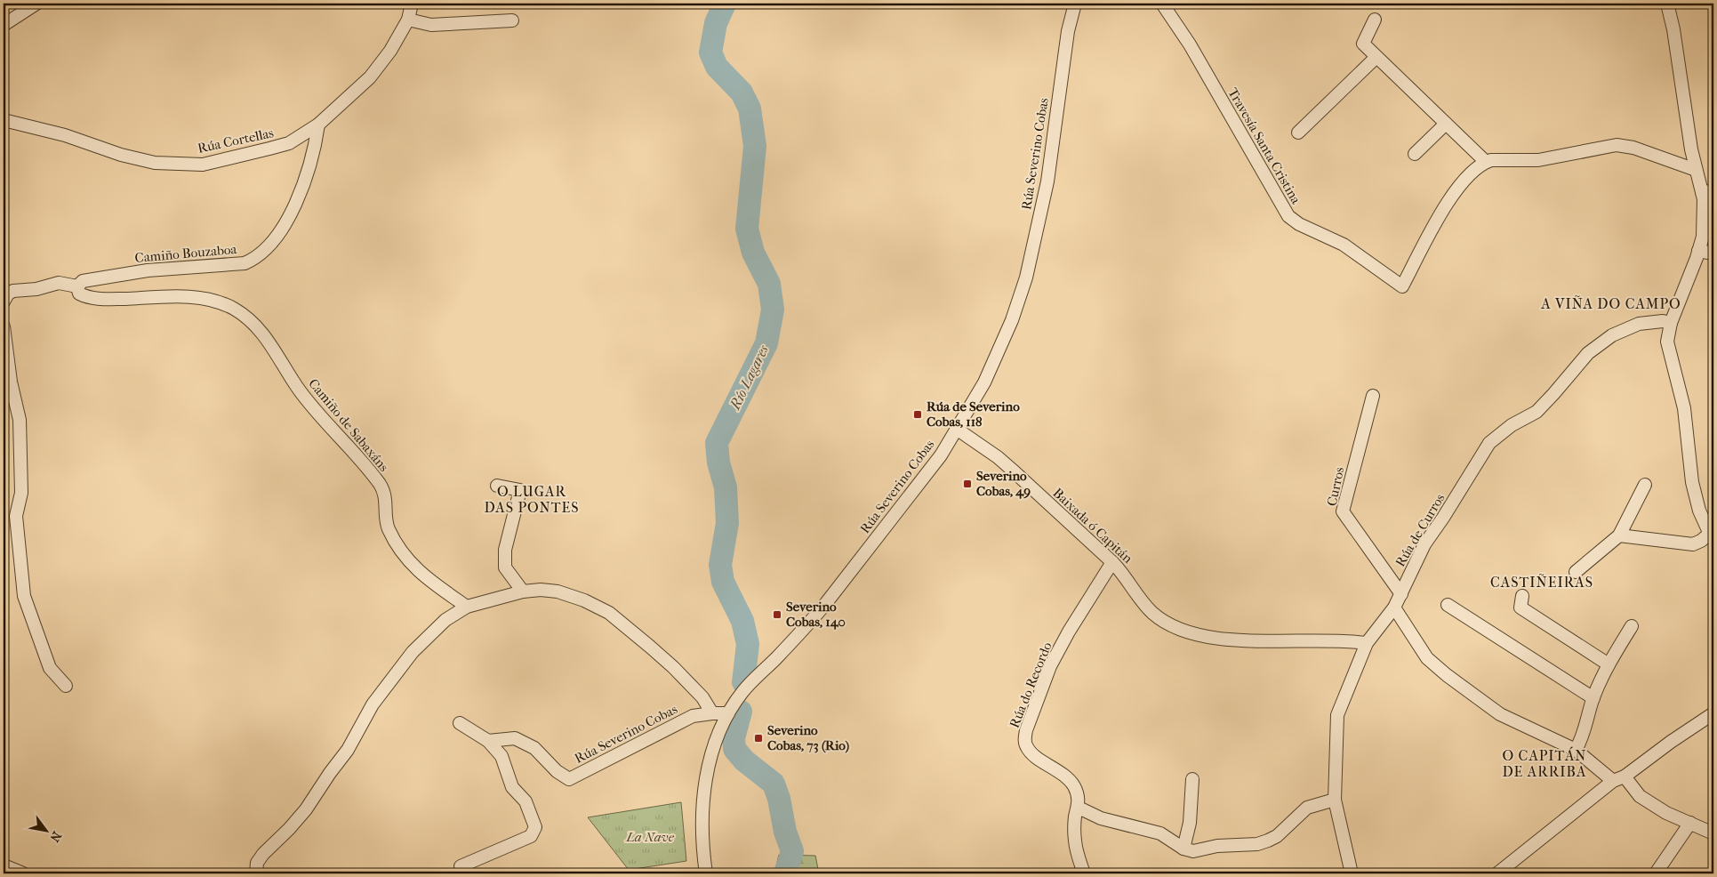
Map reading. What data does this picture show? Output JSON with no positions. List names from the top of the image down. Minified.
{"streets":{"street":["Rúa Cortellas","Travesía Santa Cristina","Rúa Severino Cobas","Camiño Bouzaboa","Camiño de Sabaxáns","Curros","Baixada ó Capitán","Rúa de Curros","Rúa do Recordo"]},"crossings":[["Rúa Cortellas","Camiño Bouzaboa"],["Rúa Severino Cobas","Baixada ó Capitán"],["Camiño Bouzaboa","Camiño de Sabaxáns"],["Curros","Rúa de Curros"],["Baixada ó Capitán","Rúa de Curros"],["Baixada ó Capitán","Rúa do Recordo"]],"districts":["A VIÑA DO CAMPO","O LUGAR DAS PONTES","CASTIÑEIRAS","O CAPITÁN DE ARRIBA"],"water":["Río Lagares"],"parks":["La Nave"],"places":{"transit":["Rúa de Severino Cobas, 118","Severino Cobas, 49","Severino Cobas, 140","Severino Cobas, 73 (Rio)"]},"north":"bottom right"}
